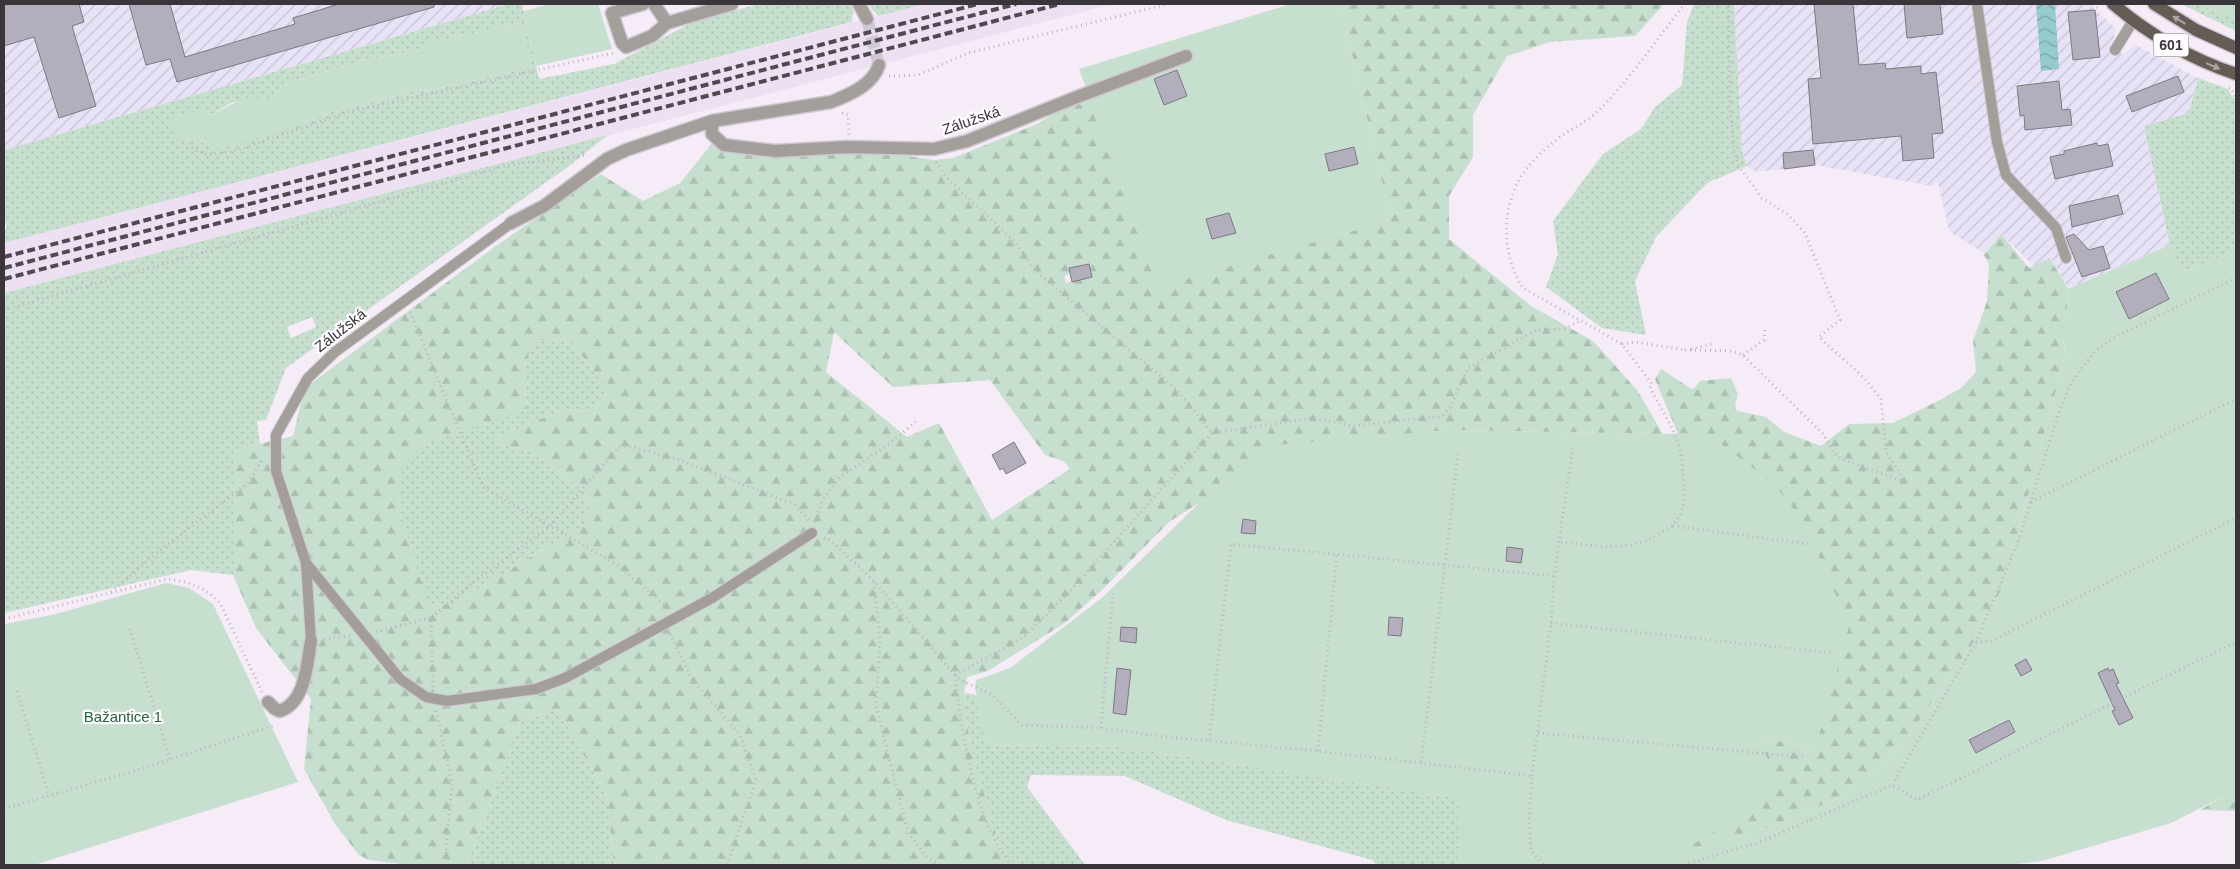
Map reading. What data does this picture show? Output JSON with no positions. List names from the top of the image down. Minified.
{"streets":{"main road":["601"],"street":["Zálužská"]},"parks":["Bažantice 1"]}
